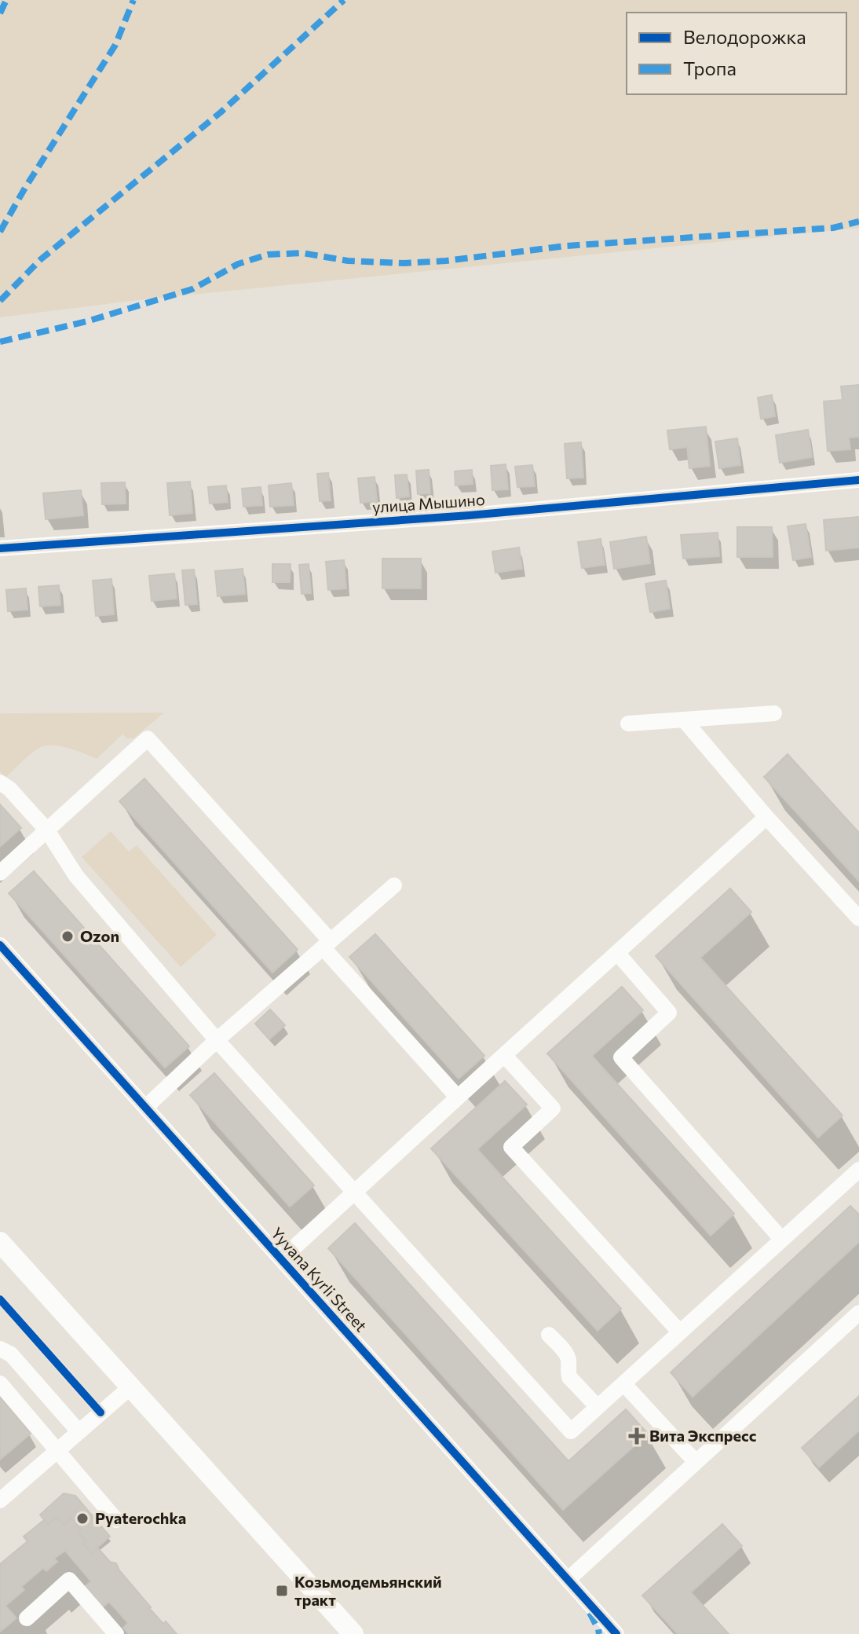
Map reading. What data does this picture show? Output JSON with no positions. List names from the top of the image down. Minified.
{"streets":{"street":["улица Мышино","Yyvana Kyrli Street"]},"places":{"other":["Ozon","Pyaterochka"],"health":["Вита Экспресс"],"transit":["Козьмодемьянский тракт"]},"legend":["Велодорожка","Тропа"]}
